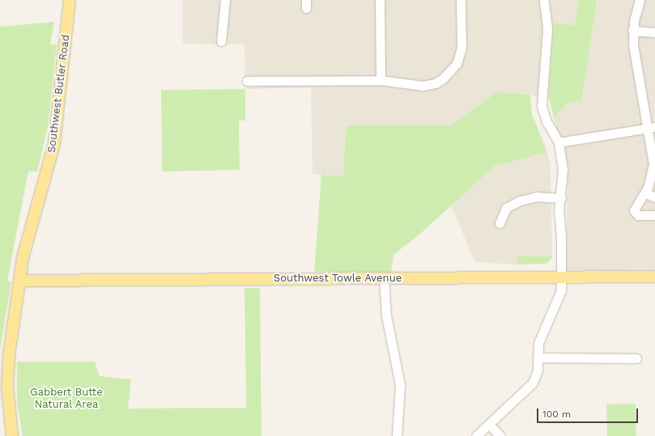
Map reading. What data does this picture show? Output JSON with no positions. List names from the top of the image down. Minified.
{"streets":{"main road":["Southwest Butler Road","Southwest Towle Avenue"]},"crossings":[["Southwest Butler Road","Southwest Towle Avenue"]],"parks":["Gabbert Butte Natural Area"],"scale_bar":"100 m"}
